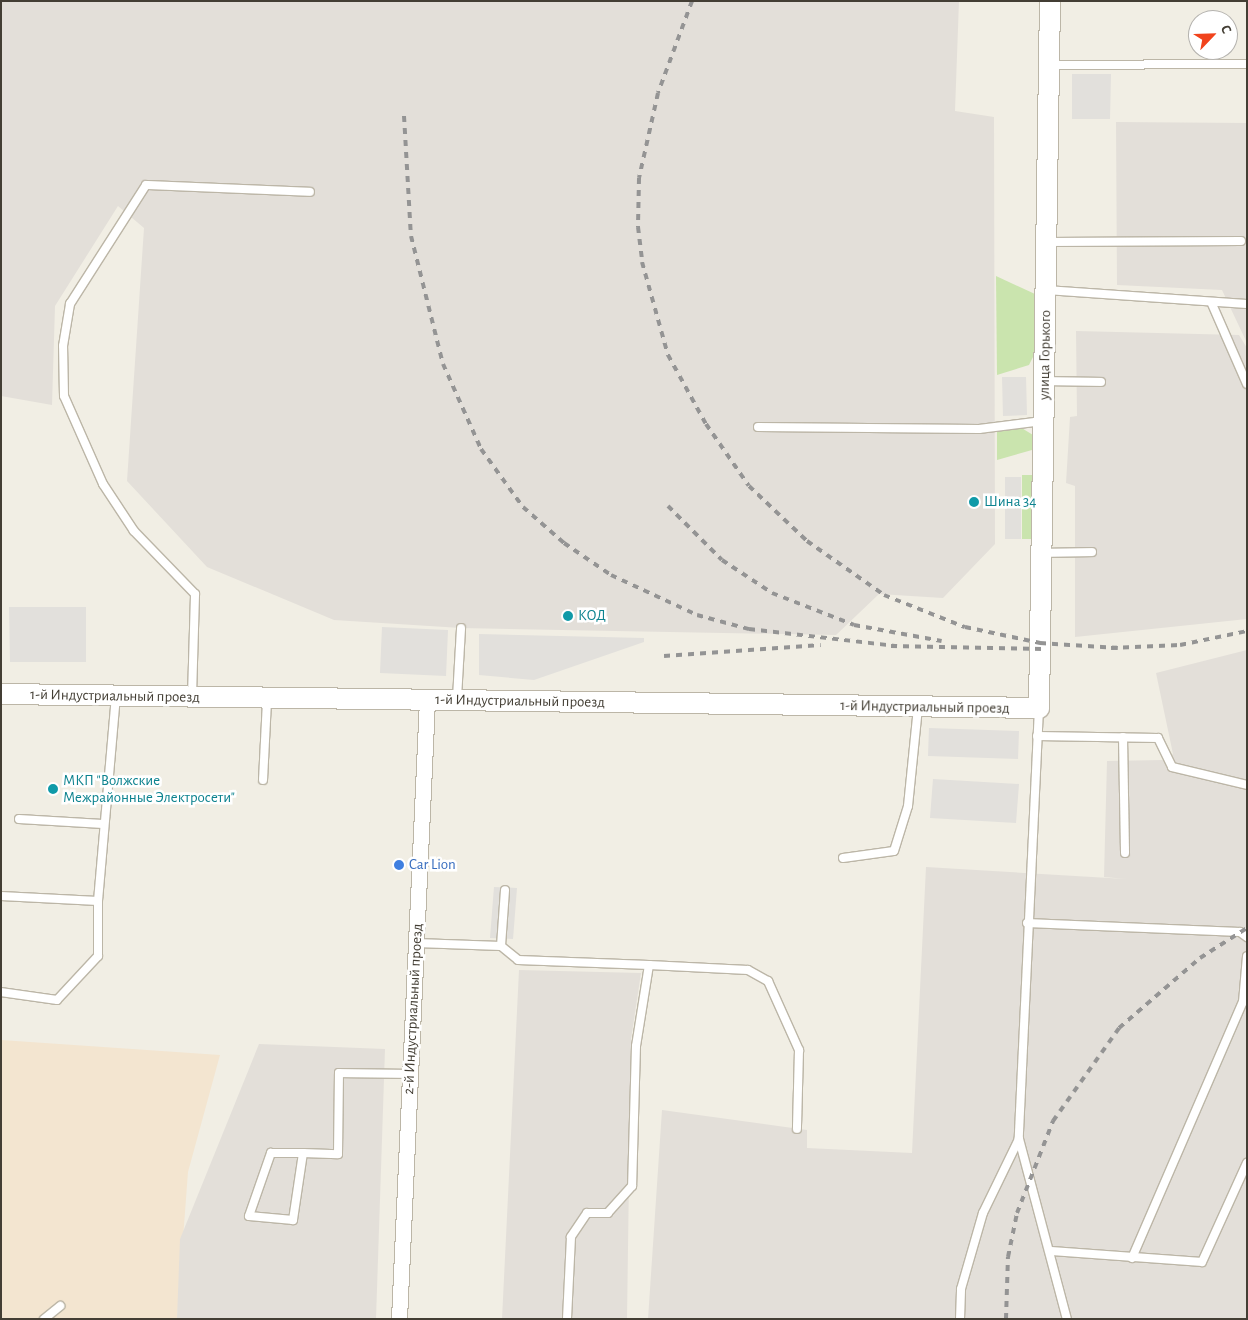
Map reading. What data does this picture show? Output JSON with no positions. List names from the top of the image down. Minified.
{"streets":{"street":["улица Горького","1-й Индустриальный проезд","2-й Индустриальный проезд"]},"crossings":[["улица Горького","1-й Индустриальный проезд"],["1-й Индустриальный проезд","2-й Индустриальный проезд"]],"places":["Шина 34","КОД","МКП \"Волжские Межрайонные Электросети\"","Car Lion"],"north":"top right"}
